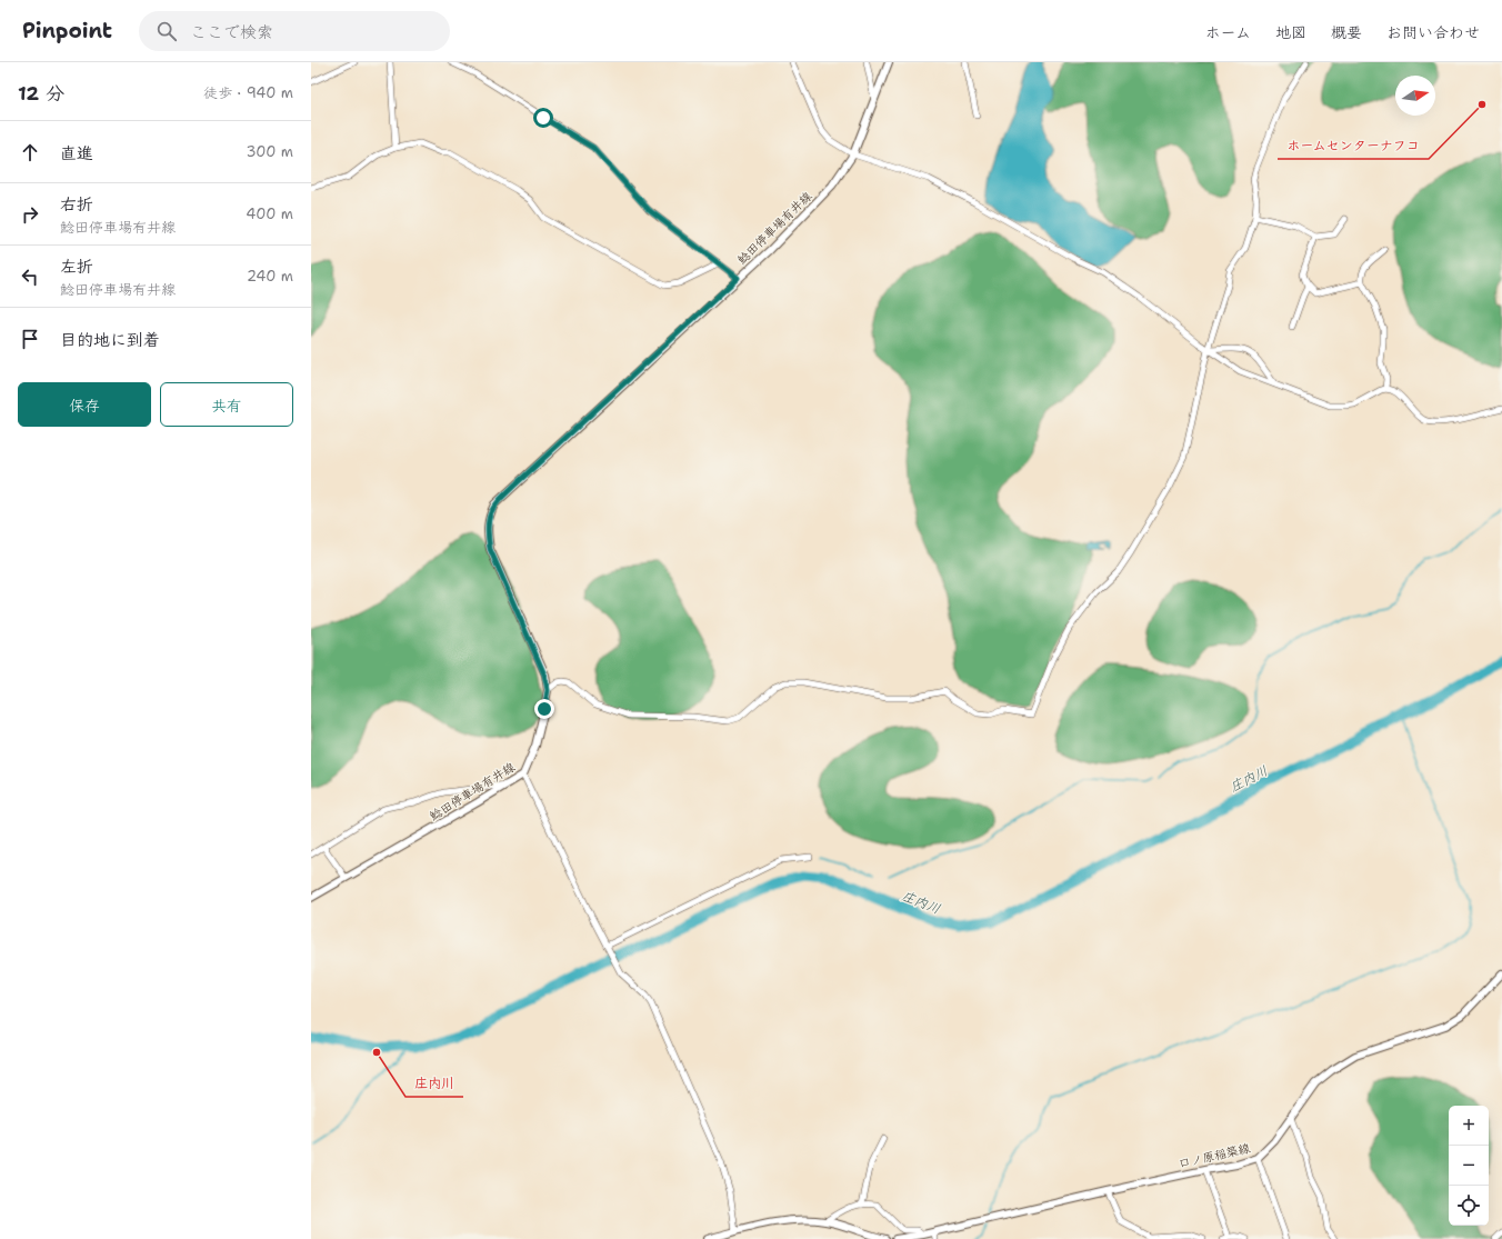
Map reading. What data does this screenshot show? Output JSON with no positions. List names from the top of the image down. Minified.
{"streets":{"main road":["鯰田停車場有井線","口ノ原稲築線"]},"water":["庄内川"],"places":["ホームセンターナフコ","庄内川"],"north":"right","page":{"header":"Pinpoint","search":"ここで検索","nav":["ホーム","地図","概要","お問い合わせ"],"heading":["12 分","徒歩 · 940 m"],"list":[["直進","300 m"],["右折","鯰田停車場有井線","400 m"],["左折","鯰田停車場有井線","240 m"],"目的地に到着"],"buttons":["保存","共有"],"map_buttons":["+","−"]}}
